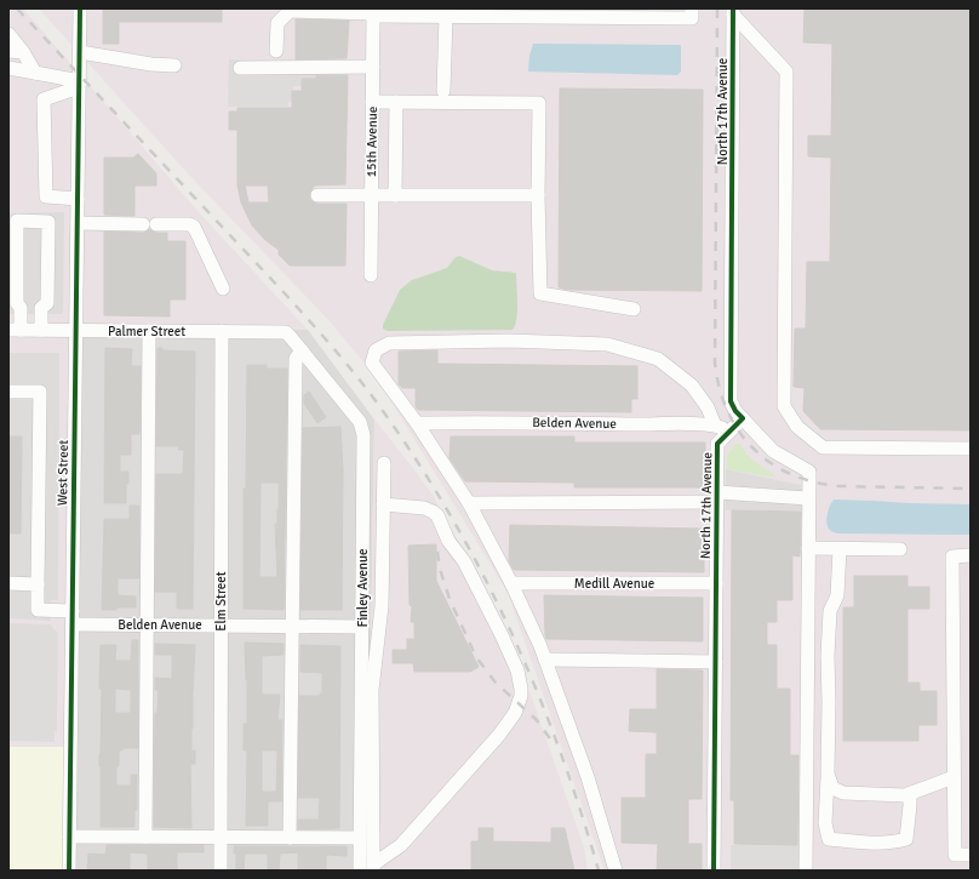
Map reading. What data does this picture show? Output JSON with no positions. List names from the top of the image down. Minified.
{"streets":{"street":["North 17th Avenue","15th Avenue","Palmer Street","Belden Avenue","West Street","Medill Avenue","Finley Avenue","Elm Street"]},"crossings":[["North 17th Avenue","Belden Avenue"],["North 17th Avenue","Medill Avenue"],["Palmer Street","West Street"],["Palmer Street","Finley Avenue"],["Palmer Street","Elm Street"],["Belden Avenue","West Street"],["Belden Avenue","Finley Avenue"],["Belden Avenue","Elm Street"]]}
